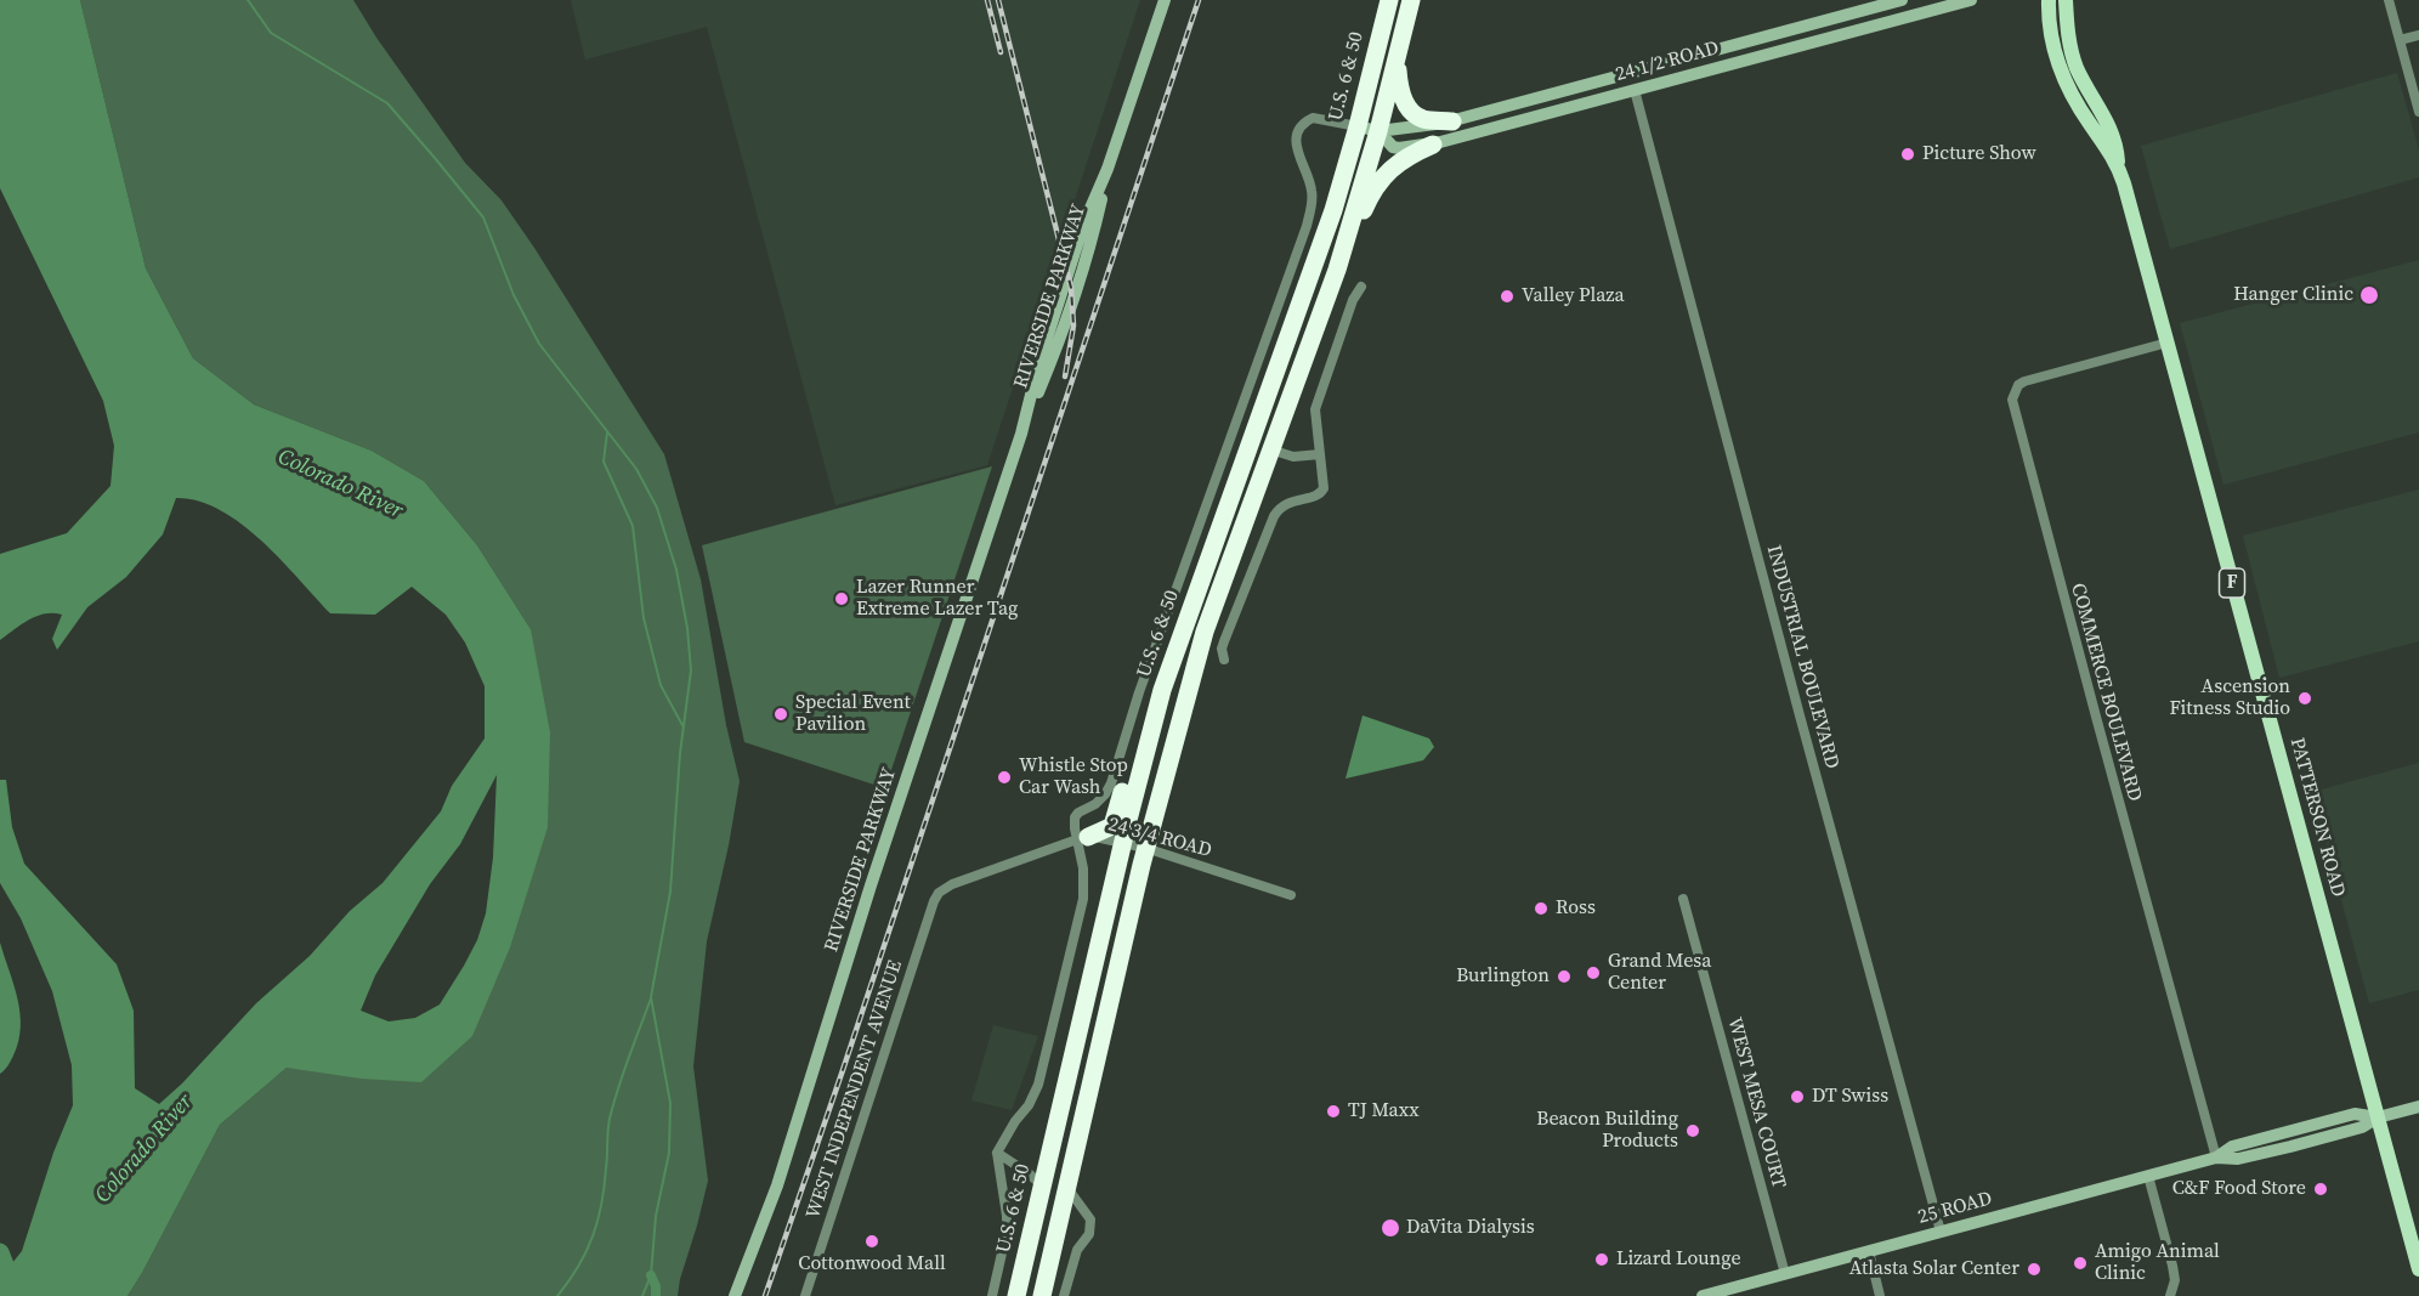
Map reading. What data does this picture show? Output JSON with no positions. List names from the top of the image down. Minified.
{"streets":{"highway":["U.S. 6 & 50"],"main road":["24 1/2 ROAD","RIVERSIDE PARKWAY","F","PATTERSON ROAD","25 ROAD"],"street":["INDUSTRIAL BOULEVARD","COMMERCE BOULEVARD","24 3/4 ROAD","WEST INDEPENDENT AVENUE","WEST MESA COURT"]},"crossings":[["24 1/2 ROAD","U.S. 6 & 50"],["24 1/2 ROAD","INDUSTRIAL BOULEVARD"],["U.S. 6 & 50","24 3/4 ROAD"],["INDUSTRIAL BOULEVARD","25 ROAD"],["COMMERCE BOULEVARD","PATTERSON ROAD"],["COMMERCE BOULEVARD","25 ROAD"],["PATTERSON ROAD","25 ROAD"],["24 3/4 ROAD","WEST INDEPENDENT AVENUE"],["WEST MESA COURT","25 ROAD"]],"water":["Colorado River"],"places":["Picture Show","Hanger Clinic","Valley Plaza","Lazer Runner Extreme Lazer Tag","Ascension Fitness Studio","Special Event Pavilion","Whistle Stop Car Wash","Ross","Grand Mesa Center","Burlington","DT Swiss","TJ Maxx","Beacon Building Products","C&F Food Store","DaVita Dialysis","Cottonwood Mall","Lizard Lounge","Amigo Animal Clinic","Atlasta Solar Center"]}
